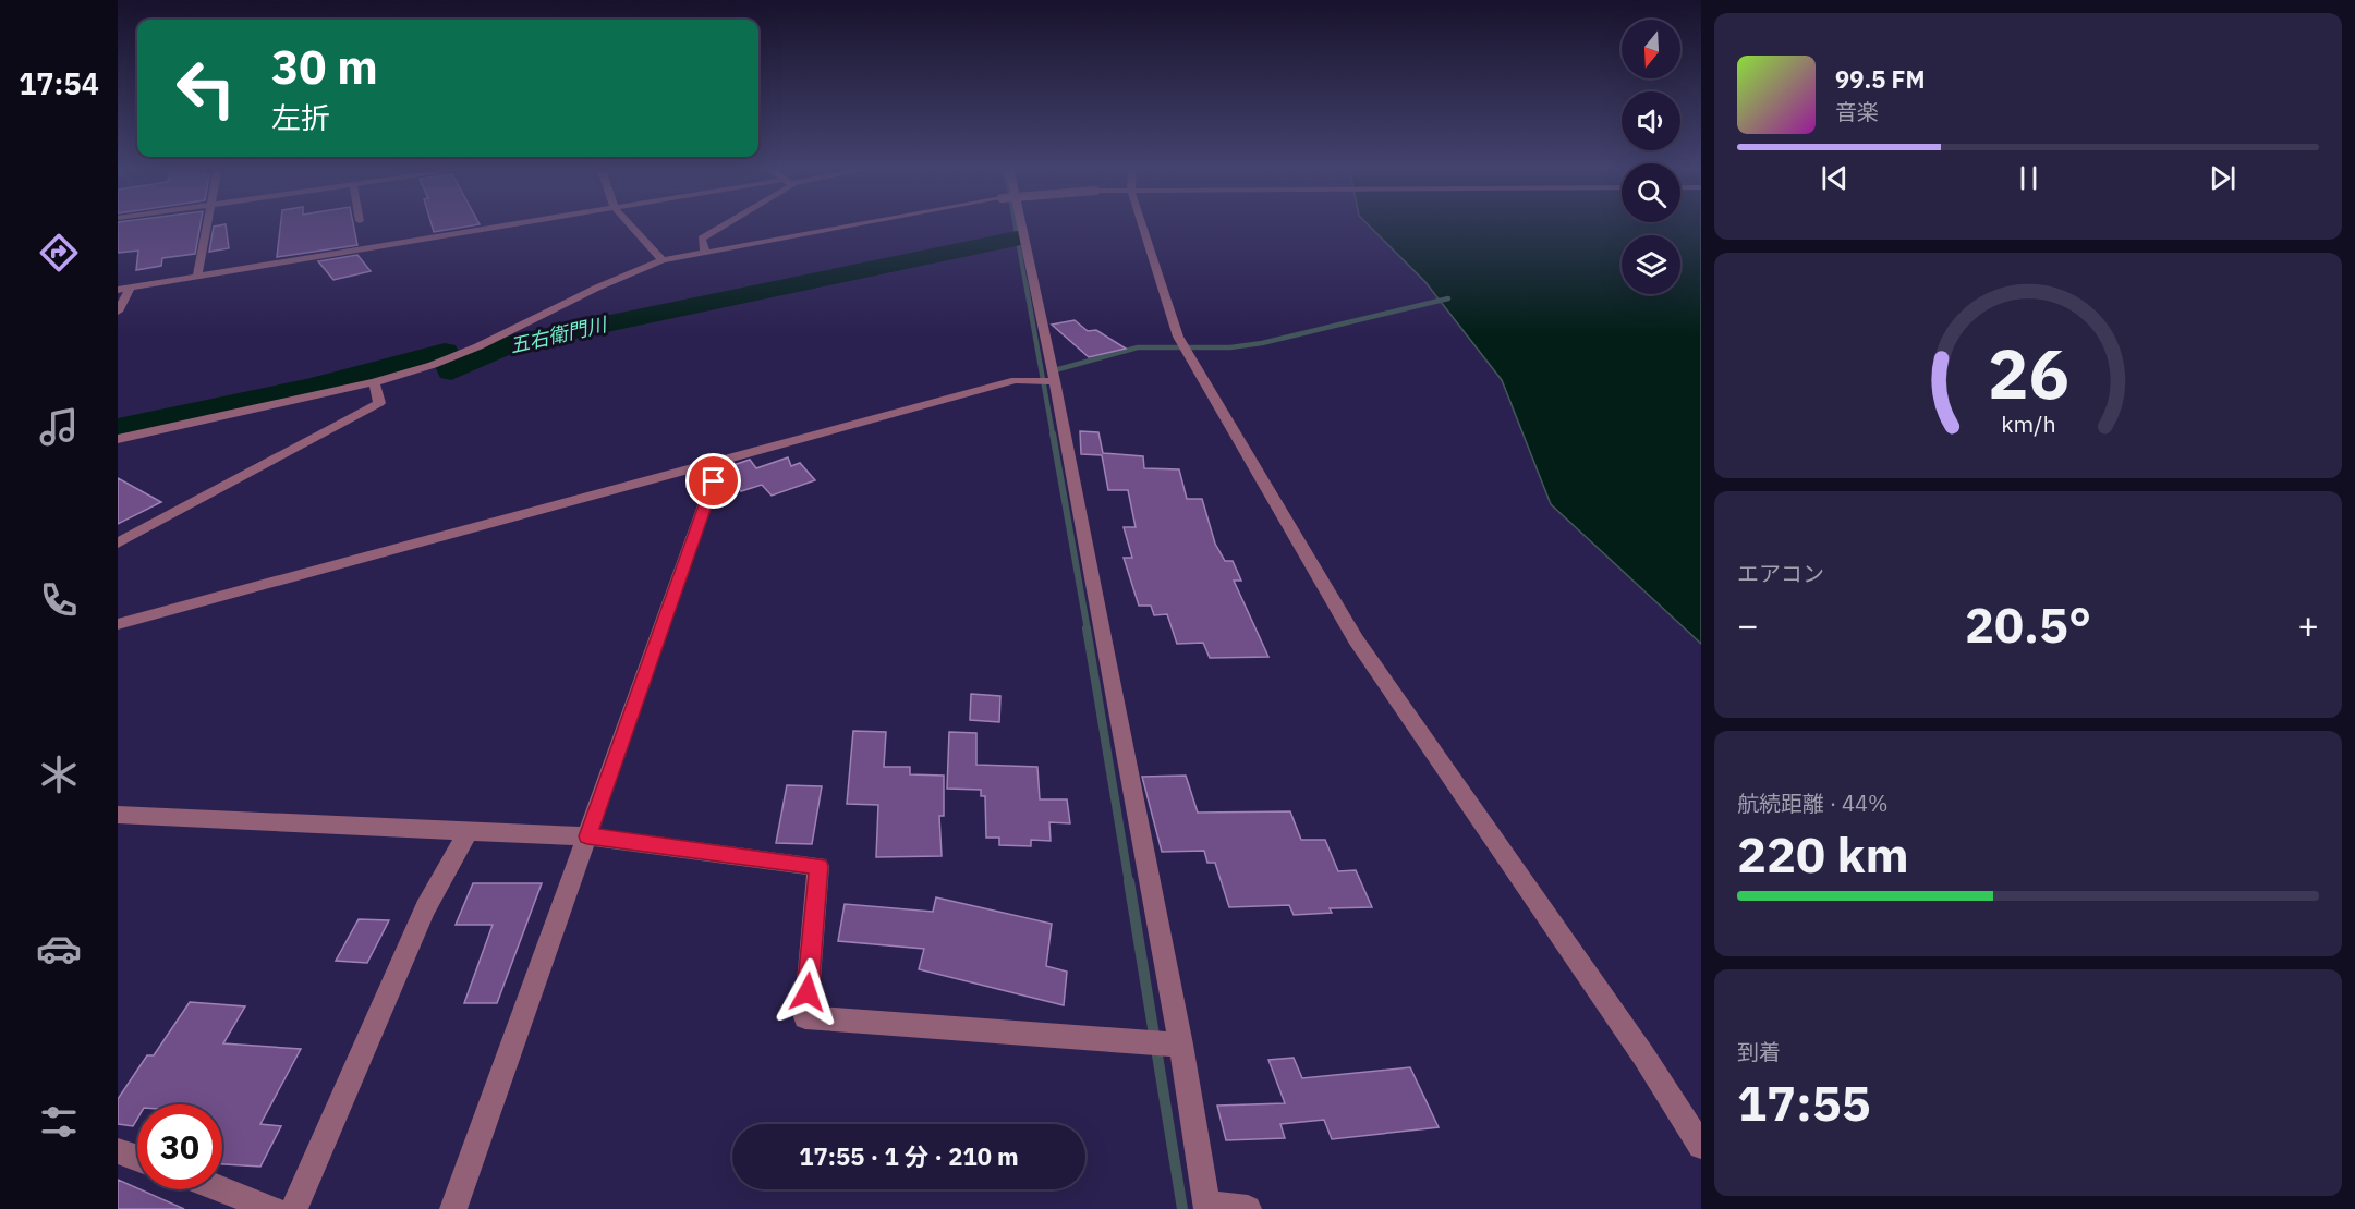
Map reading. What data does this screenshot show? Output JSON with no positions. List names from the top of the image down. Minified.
{"water":["五右衛門川"],"north":"bottom","page":{"tabs":"17:54","turn":["30 m","左折"],"song":["99.5 FM","音楽"],"tile":["エアコン",["航続距離 · 44%","220 km"],["到着","17:55"]],"heat":["−","20.5°","+"],"limit":"30","trip":"17:55 · 1 分 · 210 m","gauge":["26","km/h"]}}
